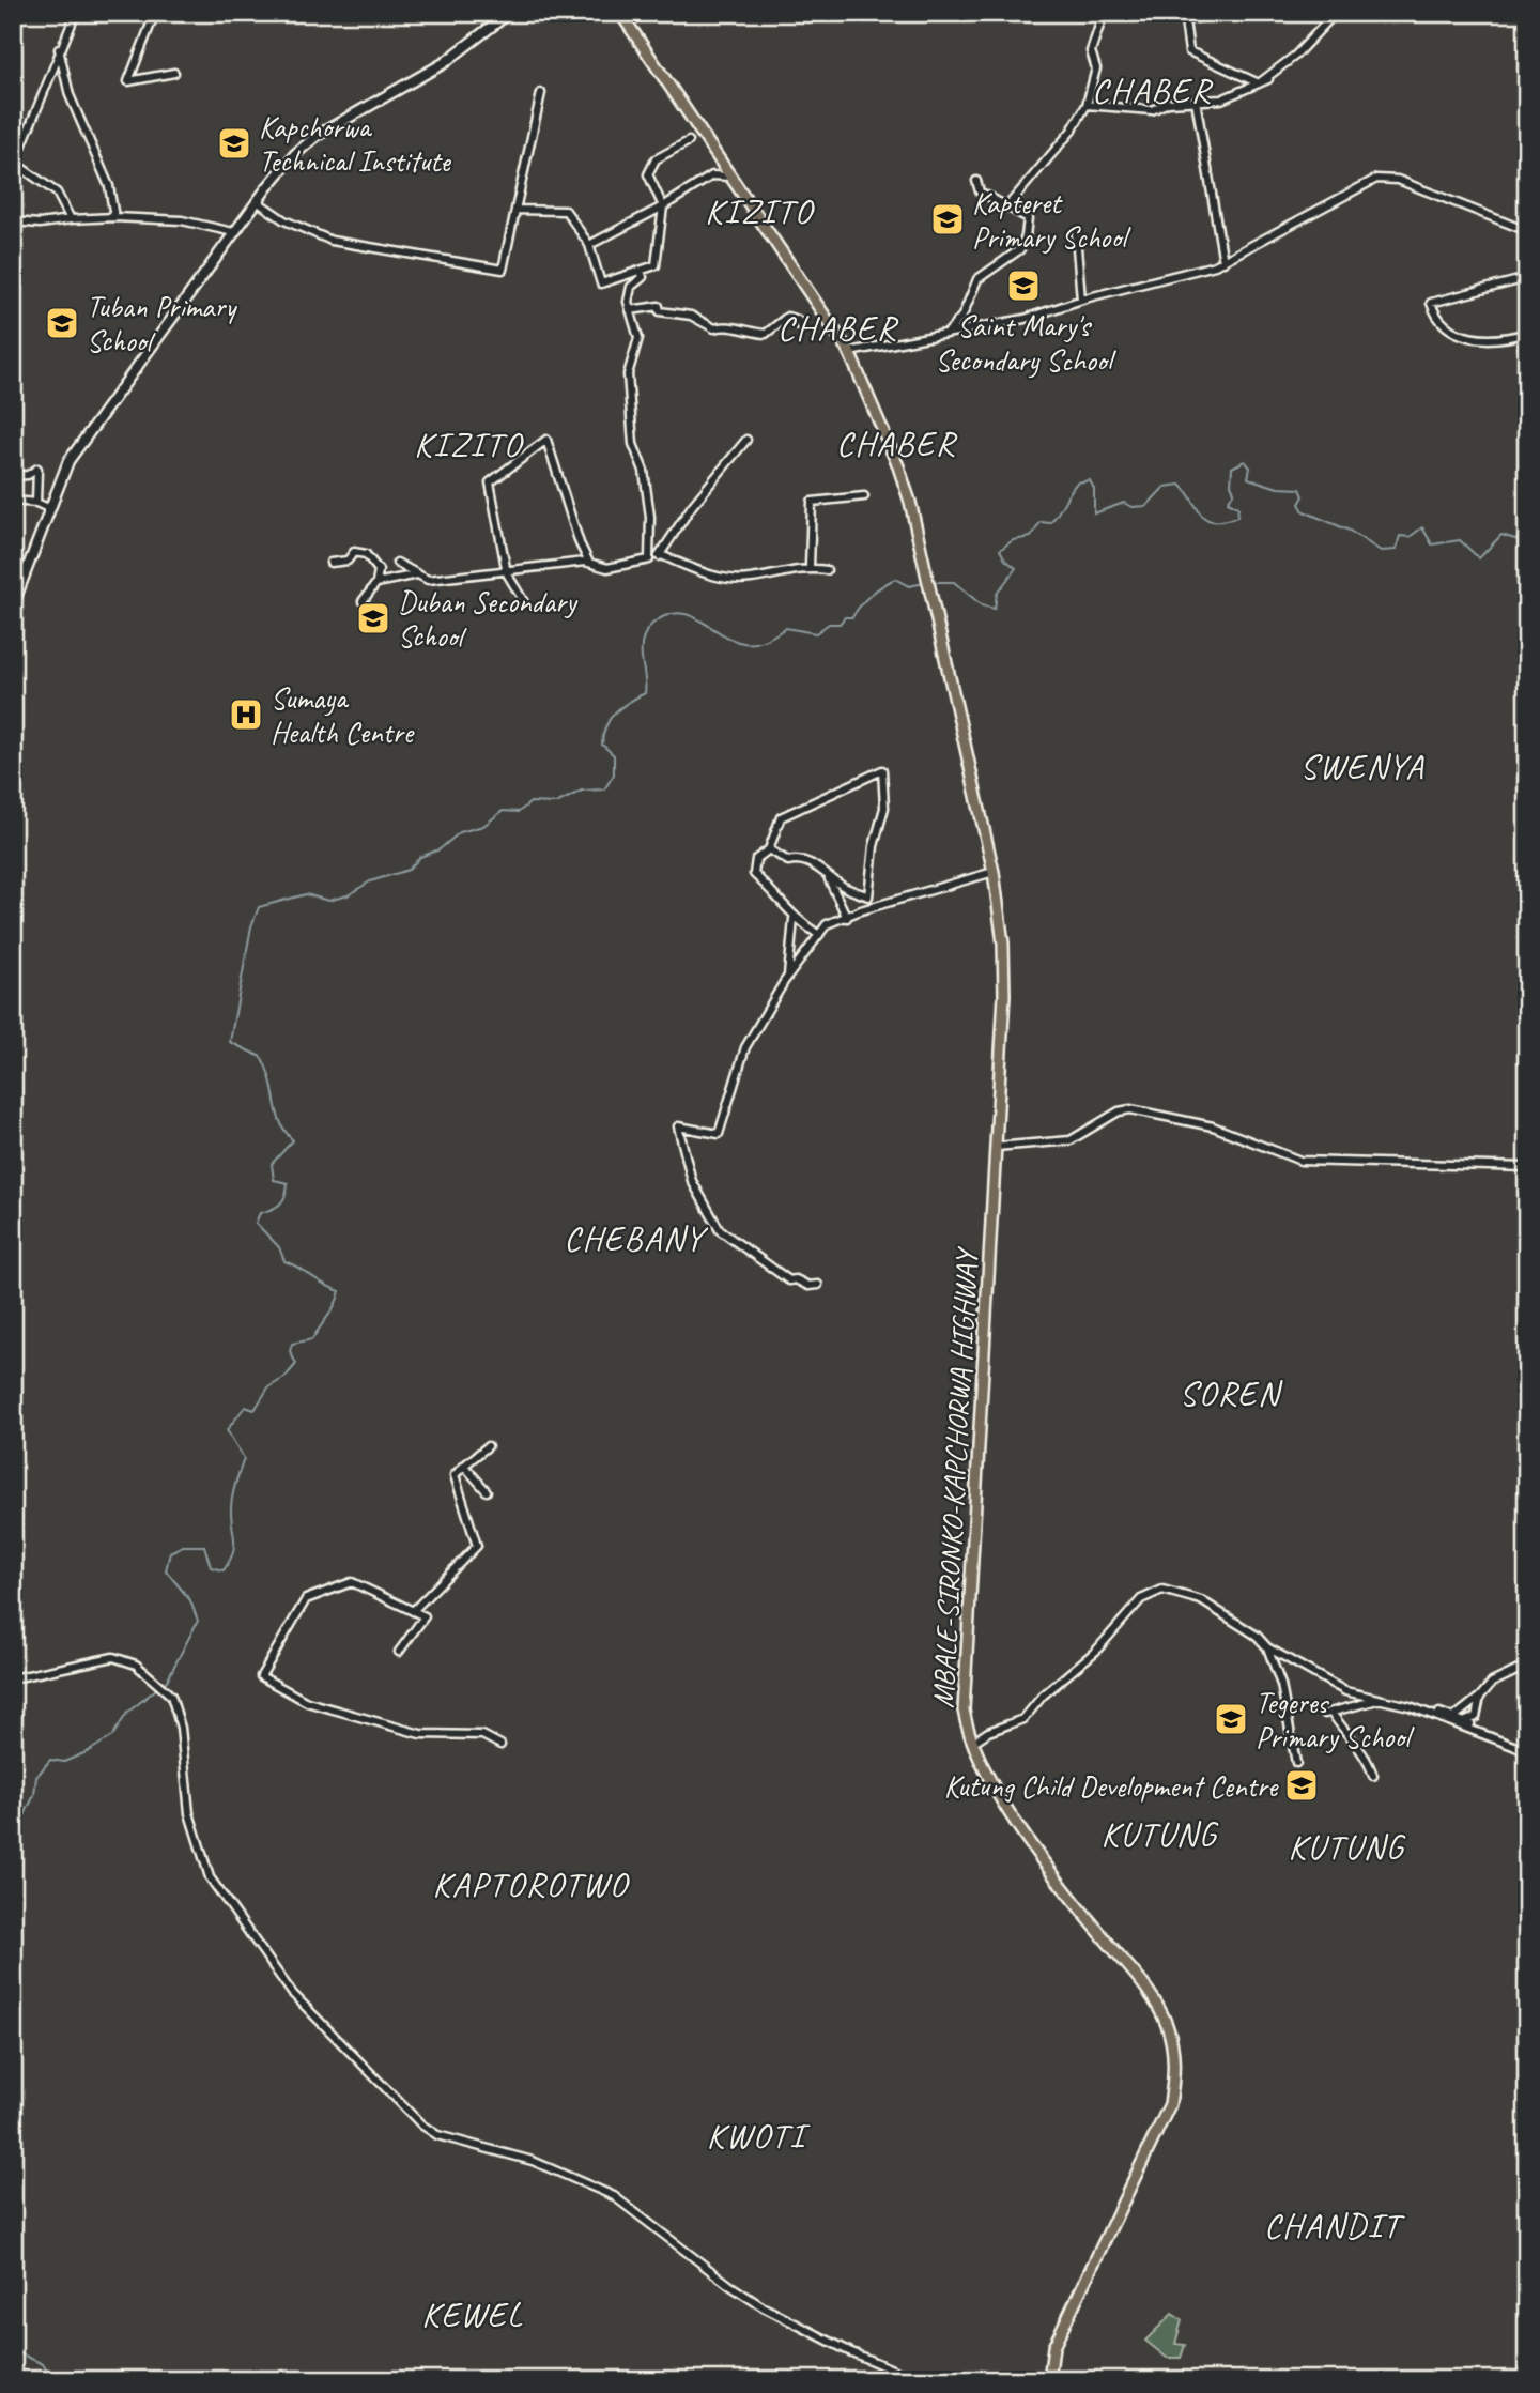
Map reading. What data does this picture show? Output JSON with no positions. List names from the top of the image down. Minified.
{"streets":{"main road":["MBALE-SIRONKO-KAPCHORWA HIGHWAY"]},"districts":["CHABER","KIZITO","CHABER","CHABER","KIZITO","SWENYA","CHEBANY","SOREN","KUTUNG","KUTUNG","KAPTOROTWO","KWOTI","CHANDIT","KEWEL"],"places":{"school or university":["Kapchorwa Technical Institute","Kapteret Primary School","Saint Mary's Secondary School","Tuban Primary School","Duban Secondary School","Tegeres Primary School","Kutung Child Development Centre"],"hospital":["Sumaya Health Centre"]}}
